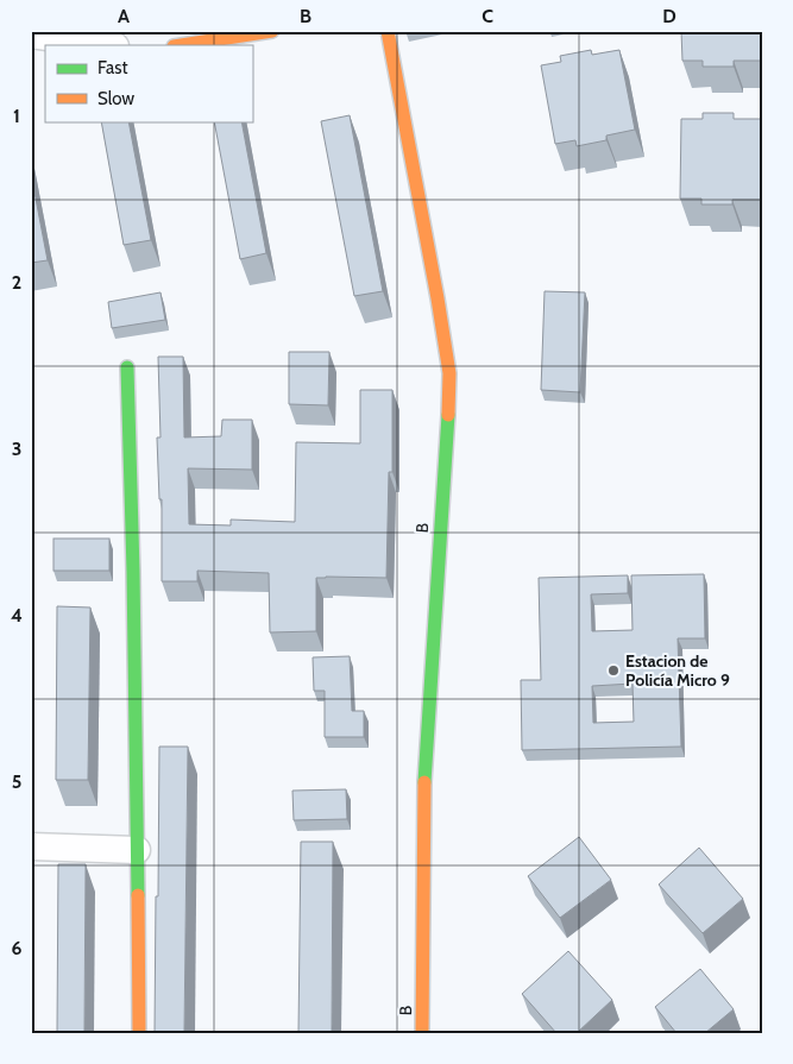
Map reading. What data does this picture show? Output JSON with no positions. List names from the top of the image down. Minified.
{"streets":{"street":["B"]},"places":["Estacion de Policía Micro 9"],"legend":["Fast","Slow"],"grid":{"columns":["A","B","C","D"],"rows":["1","2","3","4","5","6"]}}
